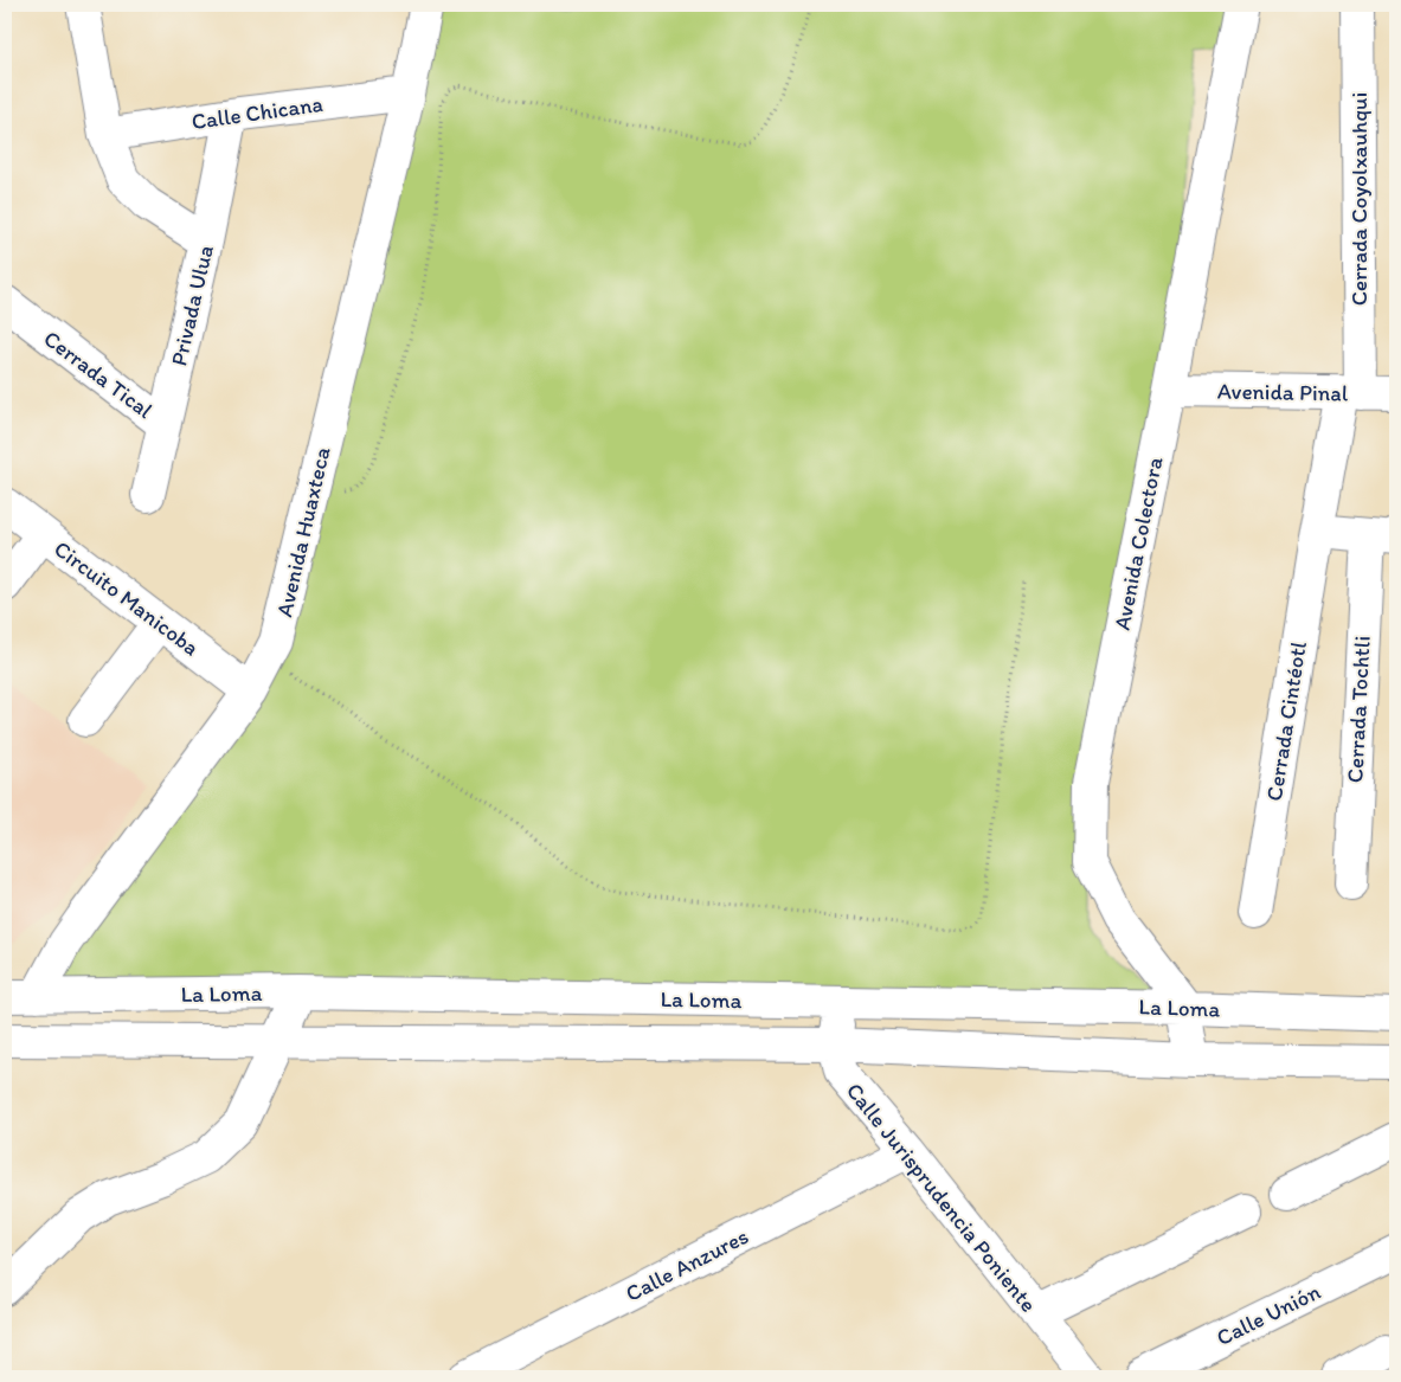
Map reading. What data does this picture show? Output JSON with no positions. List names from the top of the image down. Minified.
{"streets":{"street":["Calle Chicana","Cerrada Coyolxauhqui","Privada Ulua","Cerrada Tical","Avenida Pinal","Avenida Huaxteca","Avenida Colectora","Circuito Manicoba","Cerrada Tochtli","Cerrada Cintéotl","La Loma","Calle Jurisprudencia Poniente","Calle Anzures","Calle Unión"]},"crossings":[["Calle Chicana","Privada Ulua"],["Calle Chicana","Avenida Huaxteca"],["Cerrada Coyolxauhqui","Avenida Pinal"],["Cerrada Coyolxauhqui","Cerrada Cintéotl"],["Privada Ulua","Cerrada Tical"],["Avenida Pinal","Avenida Colectora"],["Avenida Pinal","Cerrada Cintéotl"],["Avenida Huaxteca","Circuito Manicoba"],["Avenida Huaxteca","La Loma"],["Avenida Colectora","La Loma"],["La Loma","Calle Jurisprudencia Poniente"],["Calle Jurisprudencia Poniente","Calle Anzures"]]}
